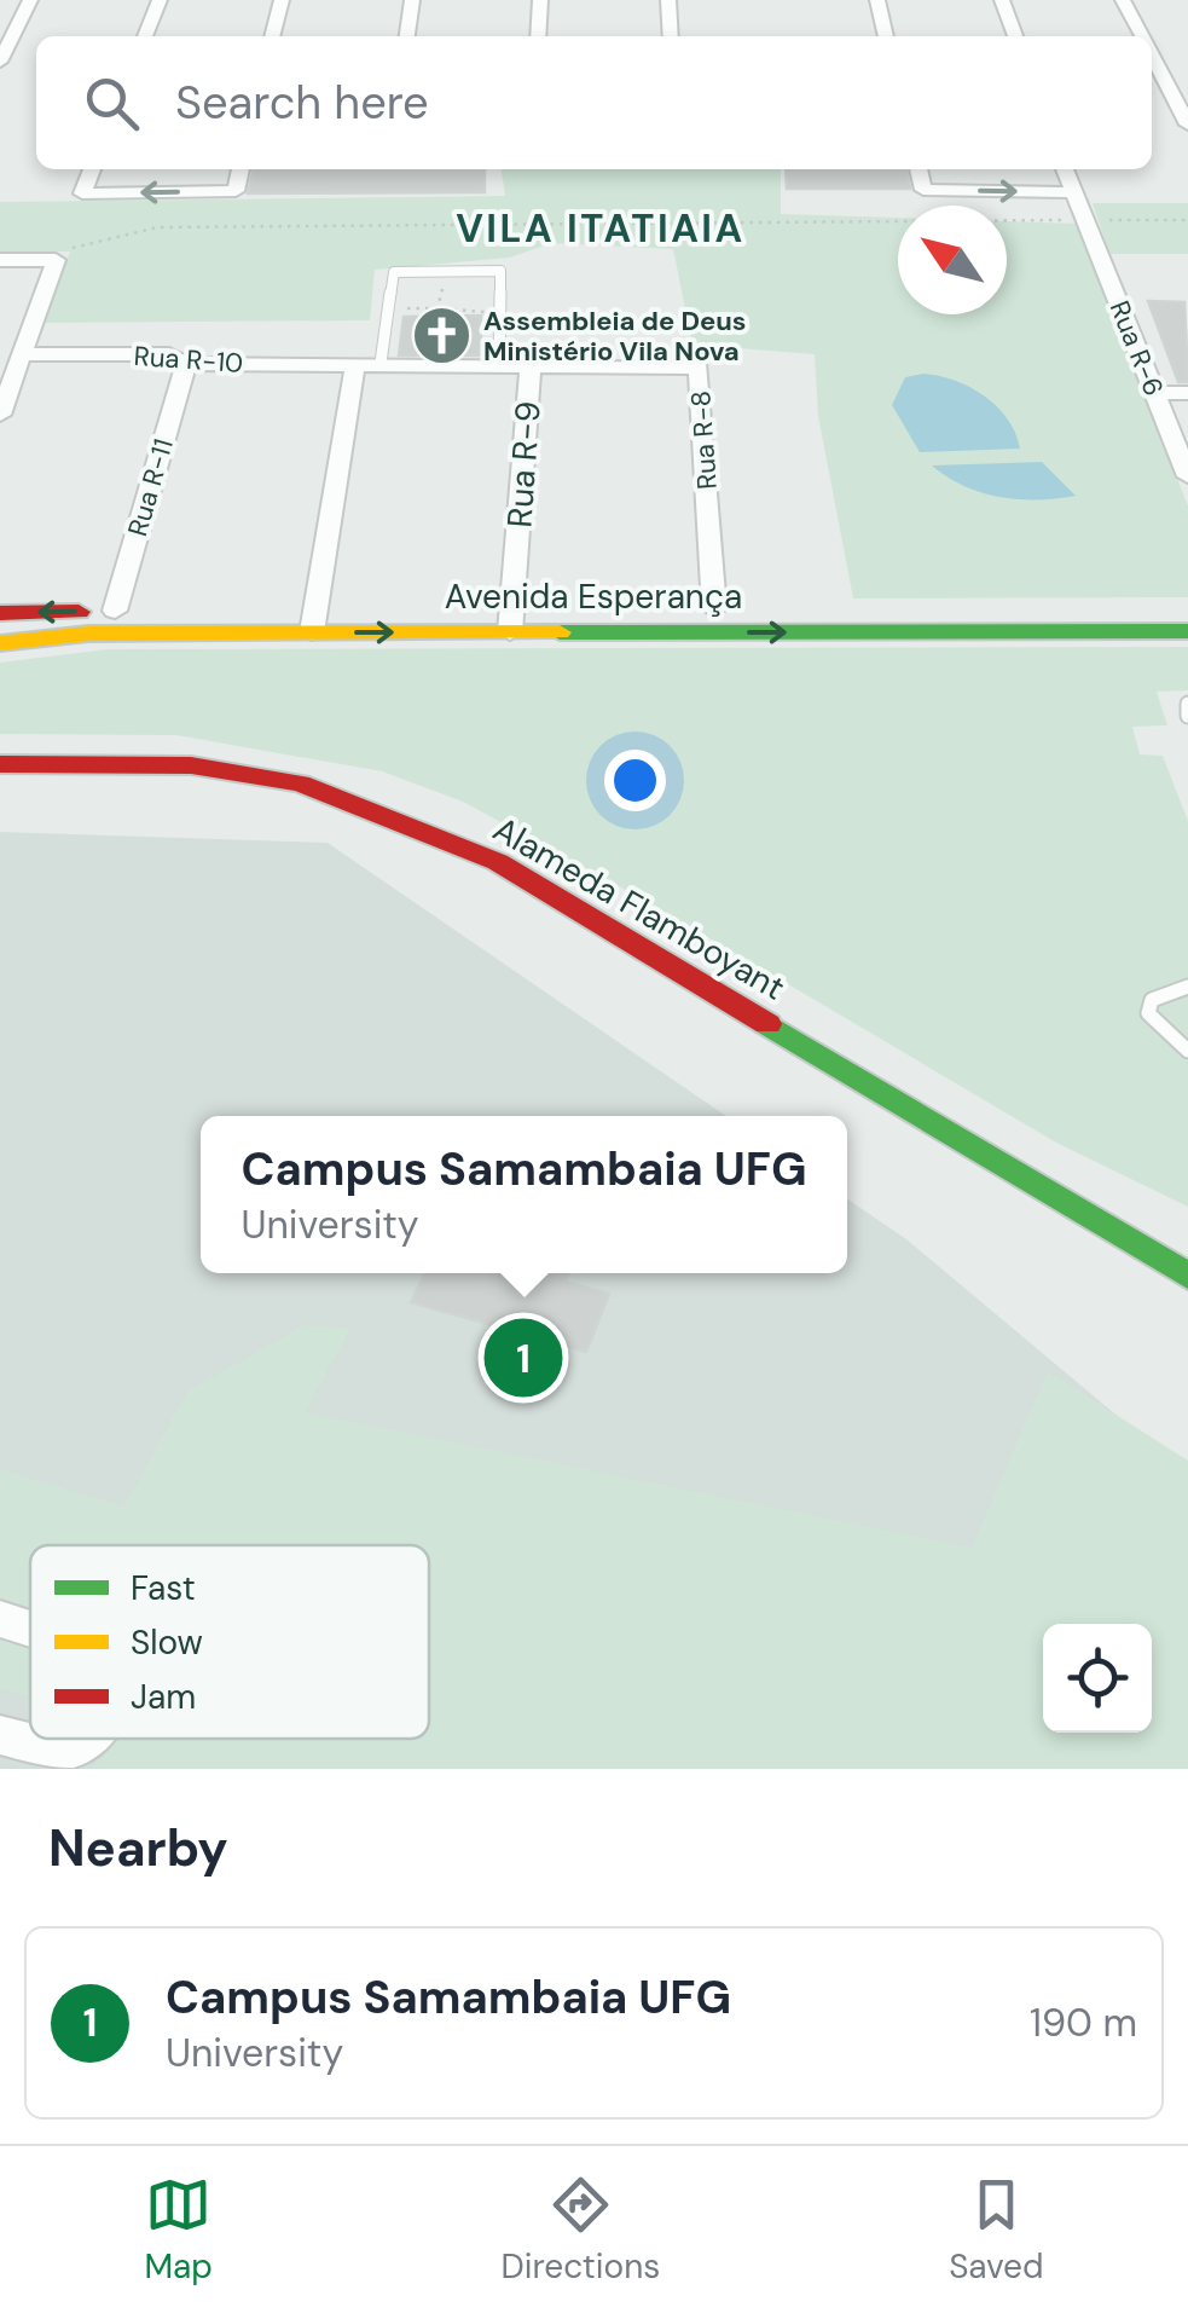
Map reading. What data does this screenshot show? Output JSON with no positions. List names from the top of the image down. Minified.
{"streets":{"main road":["Avenida Esperança","Alameda Flamboyant"],"street":["Rua R-6","Rua R-10","Rua R-8","Rua R-9","Rua R-11"]},"crossings":[["Rua R-10","Rua R-8"],["Rua R-10","Rua R-9"],["Rua R-10","Rua R-11"],["Rua R-8","Rua R-9"],["Rua R-8","Avenida Esperança"],["Rua R-9","Avenida Esperança"],["Rua R-11","Avenida Esperança"]],"districts":["VILA ITATIAIA"],"places":{"church":["Assembleia de Deus Ministério Vila Nova"]},"legend":["Fast","Slow","Jam"],"north":"top left","page":{"search":"Search here","popup":["Campus Samambaia UFG","University"],"pins":"1","heading":"Nearby","list":[{"mark":"1","name":"Campus Samambaia UFG","note":"University","value":"190 m"}],"nav":["Map","Directions","Saved"]}}
